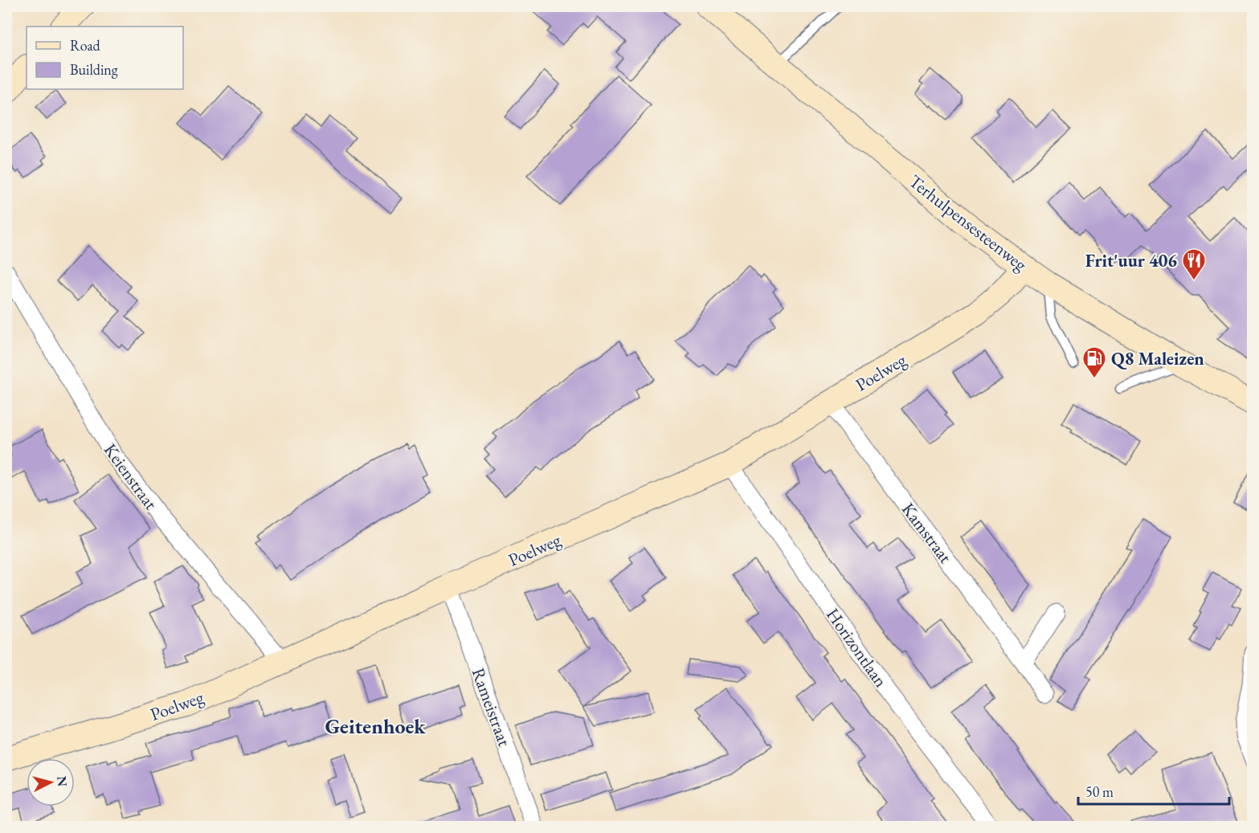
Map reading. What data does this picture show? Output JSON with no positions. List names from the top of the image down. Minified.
{"streets":{"street":["Terhulpensesteenweg","Poelweg","Keienstraat","Kamstraat","Horizontlaan","Rameistraat"]},"crossings":[["Terhulpensesteenweg","Poelweg"],["Poelweg","Keienstraat"],["Poelweg","Kamstraat"],["Poelweg","Horizontlaan"],["Poelweg","Rameistraat"]],"districts":["Geitenhoek"],"places":{"restaurant":["Frit'uur 406"],"fuel station":["Q8 Maleizen"]},"legend":["Road","Building"],"scale_bar":"50 m","north":"right"}
